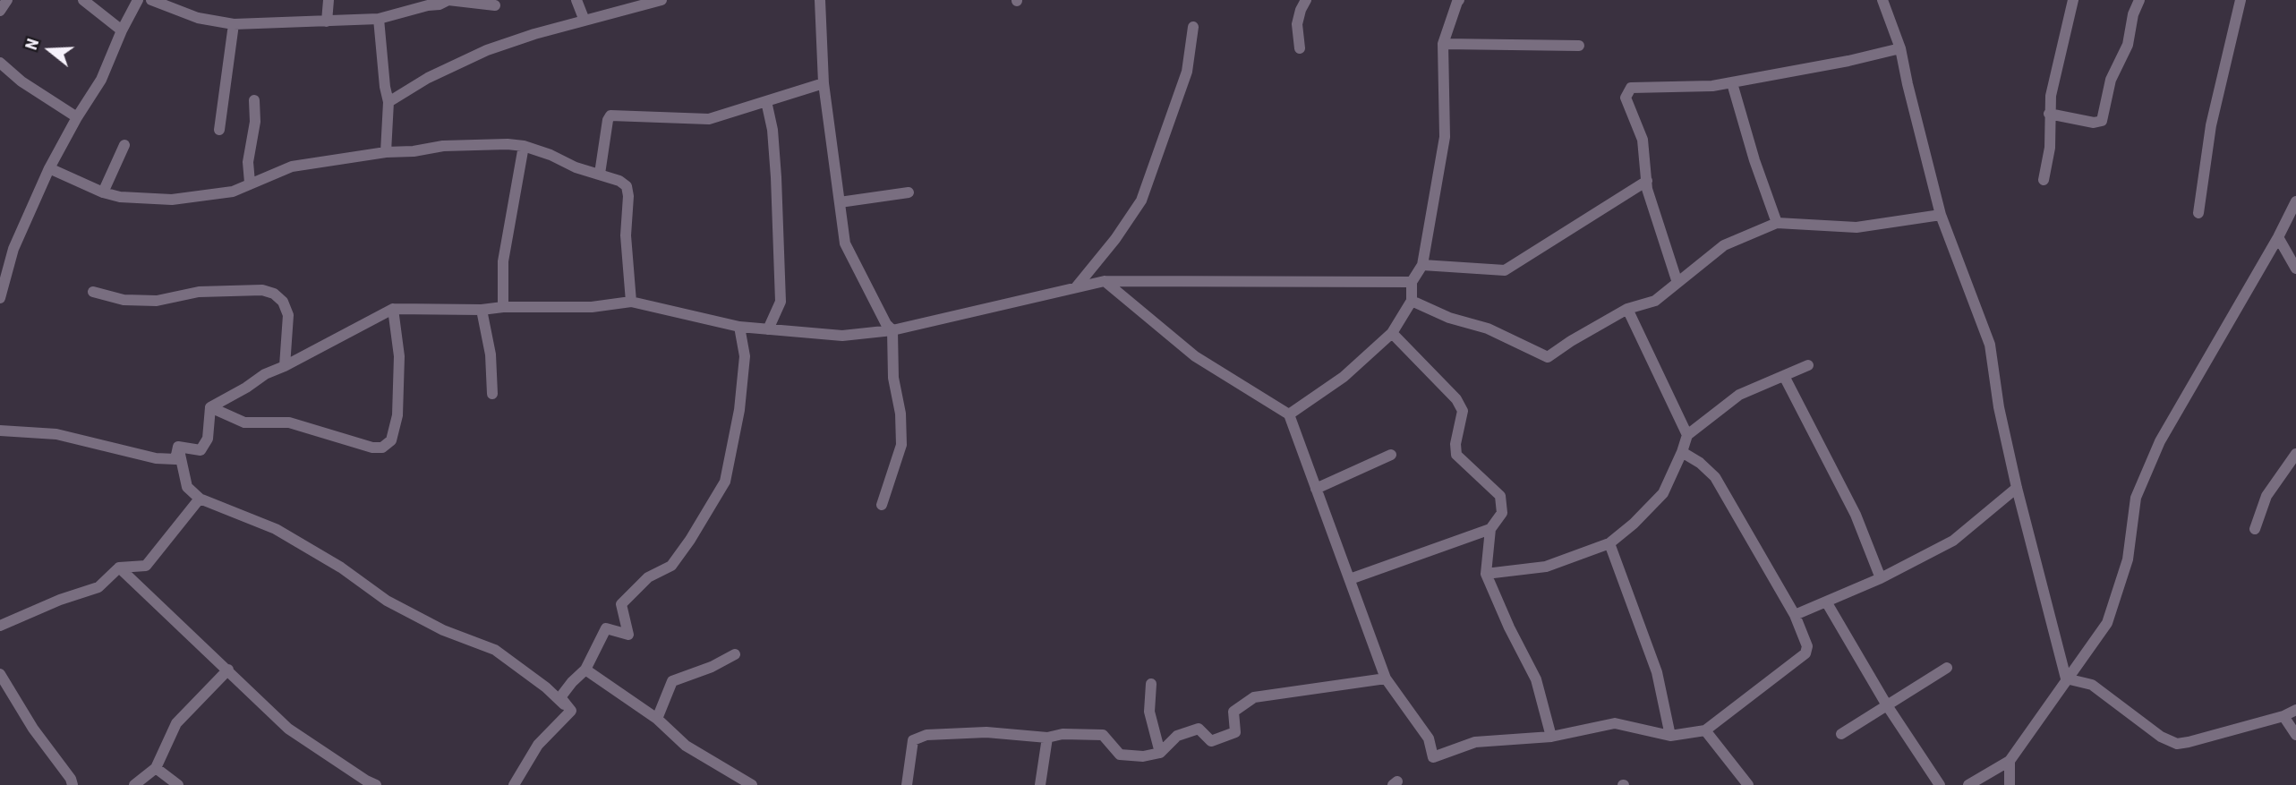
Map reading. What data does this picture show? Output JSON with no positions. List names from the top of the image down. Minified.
{"north":"left"}
